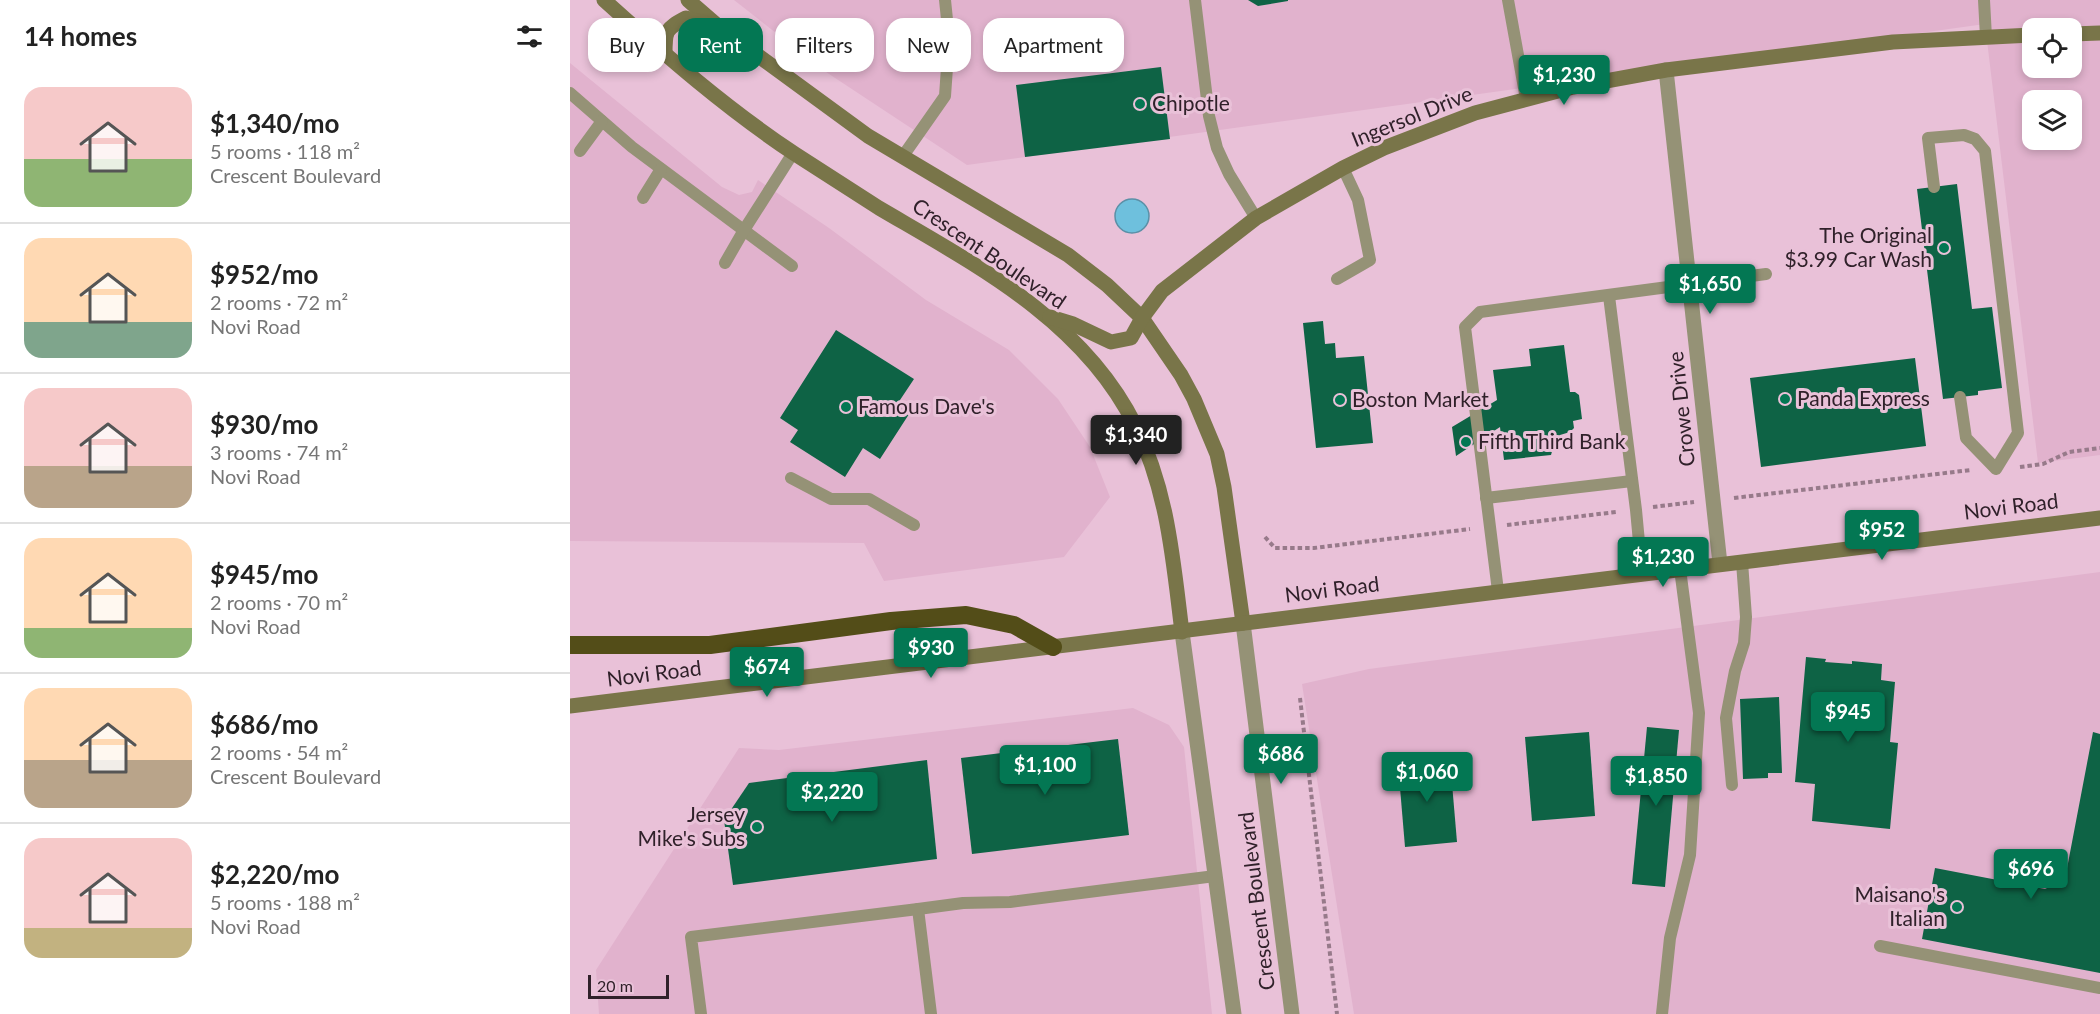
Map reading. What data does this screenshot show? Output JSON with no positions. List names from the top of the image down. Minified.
{"streets":{"street":["Ingersol Drive","Crescent Boulevard","Crowe Drive","Novi Road"]},"crossings":[["Ingersol Drive","Crescent Boulevard"],["Ingersol Drive","Crowe Drive"],["Crescent Boulevard","Novi Road"],["Crowe Drive","Novi Road"]],"places":["Chipotle","The Original $3.99 Car Wash","Panda Express","Boston Market","Famous Dave's","Fifth Third Bank","Jersey Mike's Subs","Maisano's Italian"],"scale_bar":"20 m","page":{"heading":"14 homes","chip":["Buy","Rent","Filters","New","Apartment"],"price":["$1,230","$1,650","$1,340","$952","$1,230","$930","$674","$945","$686","$1,100","$1,060","$1,850","$2,220","$696"],"list":[{"name":"$1,340/mo","note":"5 rooms · 118 m² · Crescent Boulevard"},{"name":"$952/mo","note":"2 rooms · 72 m² · Novi Road"},{"name":"$930/mo","note":"3 rooms · 74 m² · Novi Road"},{"name":"$945/mo","note":"2 rooms · 70 m² · Novi Road"},{"name":"$686/mo","note":"2 rooms · 54 m² · Crescent Boulevard"},{"name":"$2,220/mo","note":"5 rooms · 188 m² · Novi Road"}],"scale":"20 m"}}
